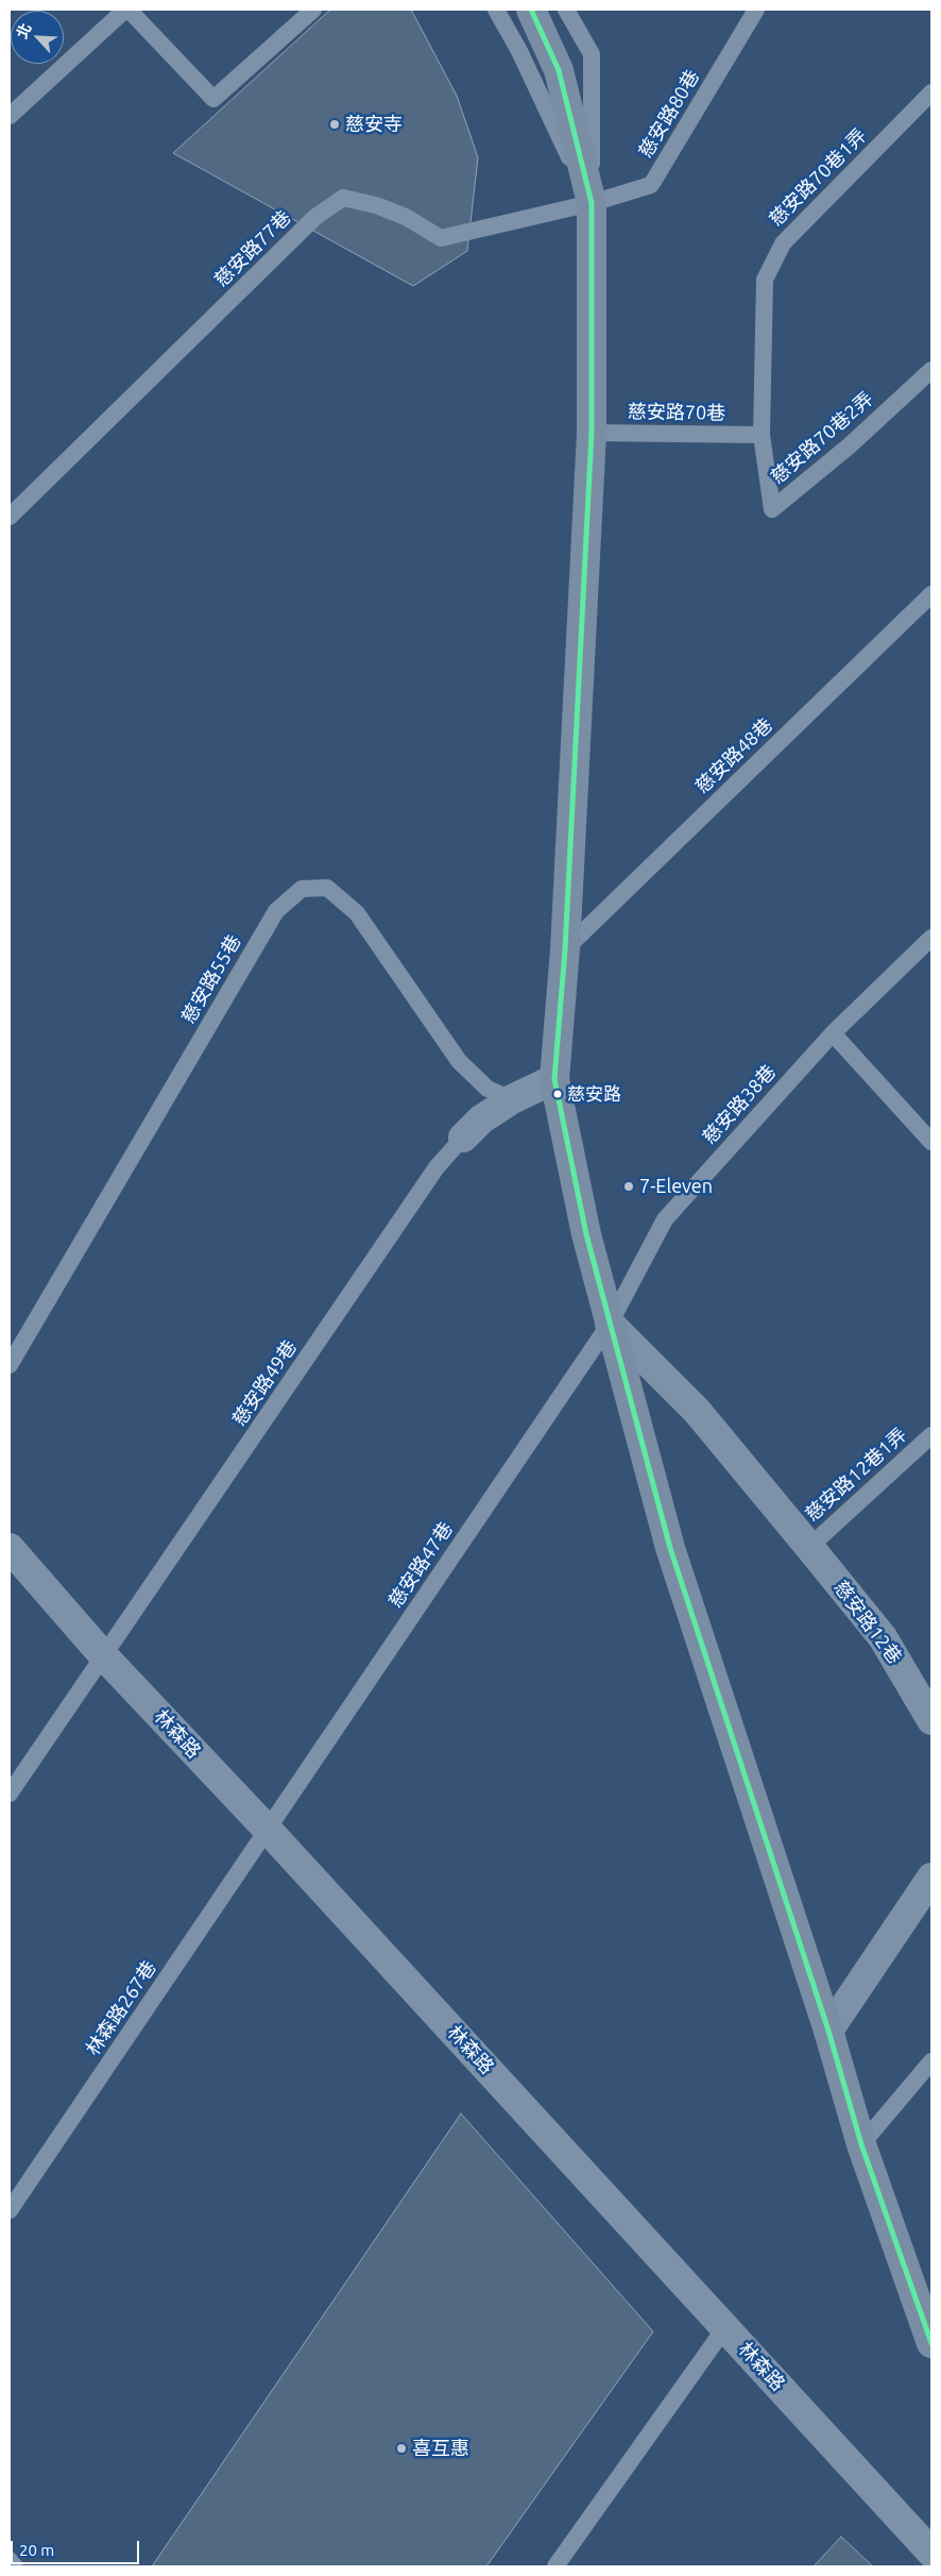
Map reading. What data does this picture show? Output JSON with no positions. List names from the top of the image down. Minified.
{"streets":{"street":["慈安路12巷","林森路"],"lane":["慈安路80巷","慈安路70巷1弄","慈安路77巷","慈安路70巷","慈安路70巷2弄","慈安路48巷","慈安路55巷","慈安路38巷","慈安路49巷","慈安路12巷1弄","慈安路47巷","林森路267巷"]},"crossings":[["慈安路80巷","慈安路77巷"],["慈安路70巷1弄","慈安路70巷"],["慈安路70巷1弄","慈安路70巷2弄"],["慈安路70巷","慈安路70巷2弄"],["慈安路38巷","慈安路47巷"],["慈安路38巷","慈安路12巷"],["慈安路49巷","林森路"],["慈安路12巷1弄","慈安路12巷"],["慈安路47巷","慈安路12巷"],["慈安路47巷","林森路"],["慈安路47巷","林森路267巷"],["林森路","林森路267巷"]],"places":["慈安寺","慈安路","7-Eleven","喜互惠"],"scale_bar":"20 m","north":"top left"}
